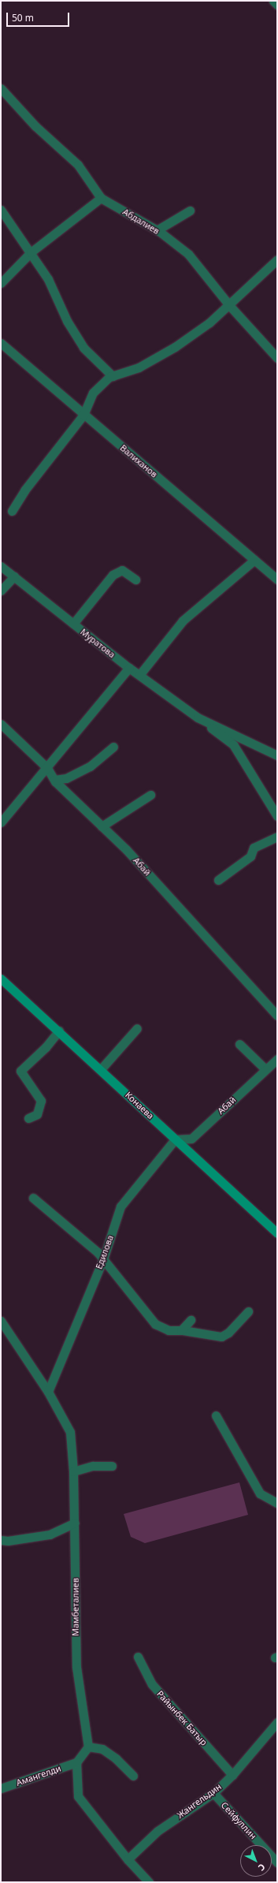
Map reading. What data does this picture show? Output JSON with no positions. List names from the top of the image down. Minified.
{"streets":{"main road":["Конаева"],"street":["Абдалиев","Валиханов","Муратова","Абай","Едилова","Мамбеталиев","Райынбек Батыр","Амангелди","Жангельдин","Сейфуллин"]},"crossings":[["Абай","Конаева"],["Абай","Едилова"],["Конаева","Едилова"],["Едилова","Мамбеталиев"],["Райынбек Батыр","Жангельдин"],["Жангельдин","Сейфуллин"]],"scale_bar":"50 m","north":"bottom right"}
